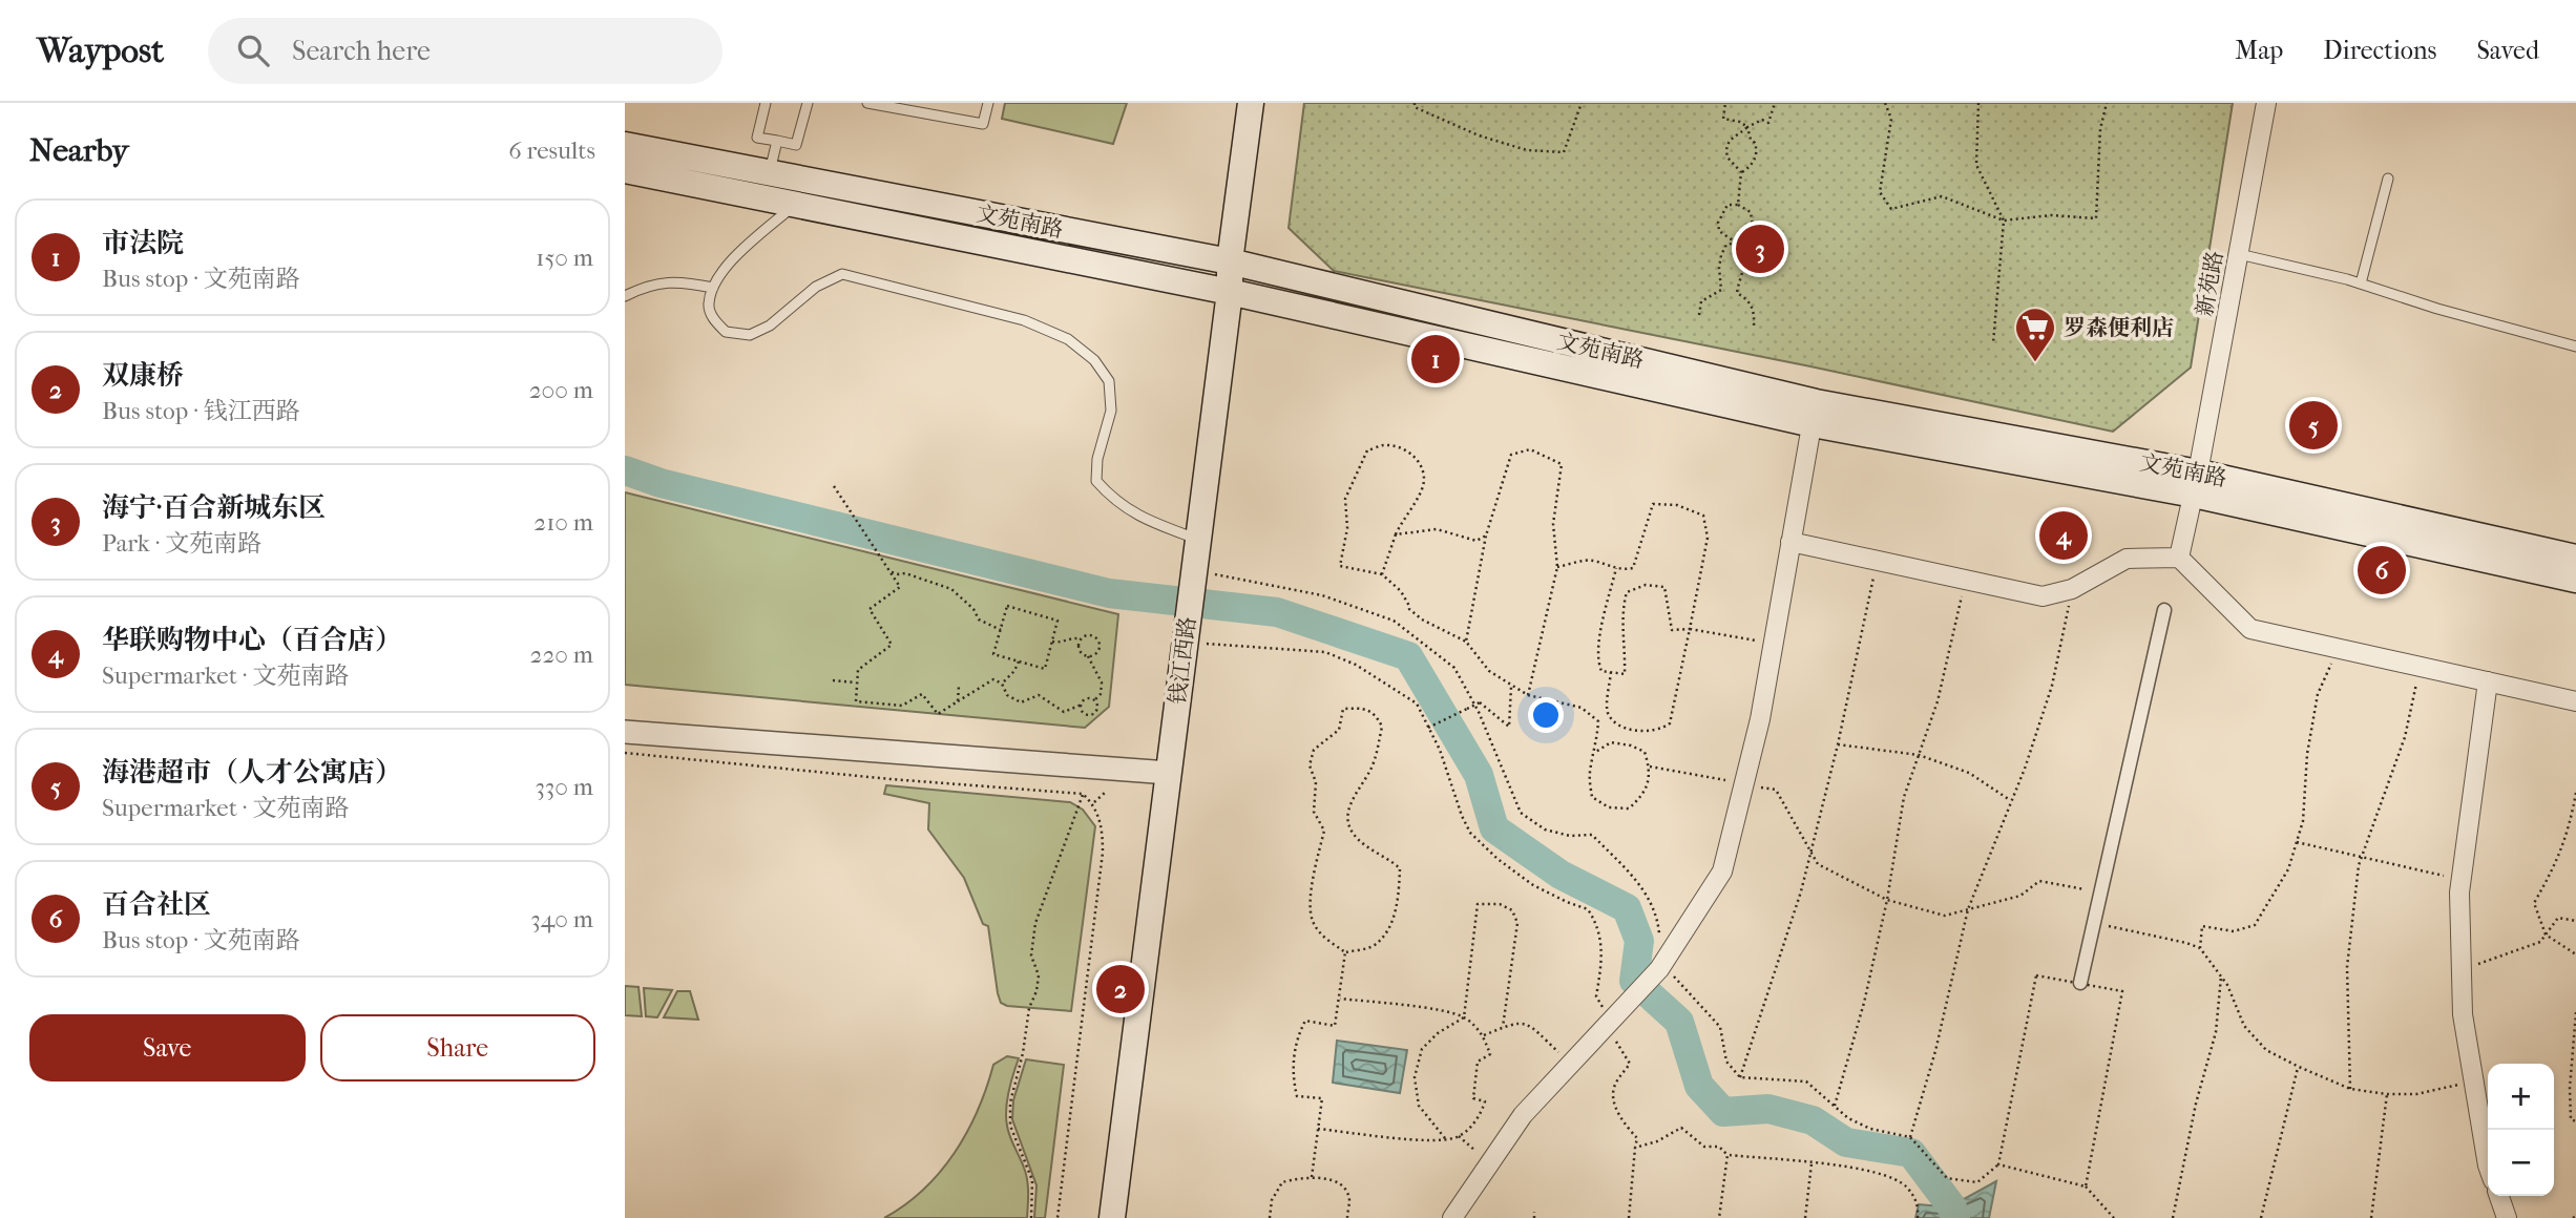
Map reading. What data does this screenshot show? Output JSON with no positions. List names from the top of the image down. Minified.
{"streets":{"main road":["文苑南路","钱江西路"],"street":["新苑路"]},"crossings":[["文苑南路","新苑路"],["文苑南路","钱江西路"]],"places":{"supermarket":["罗森便利店"]},"page":{"header":"Waypost","search":"Search here","nav":["Map","Directions","Saved"],"heading":["Nearby","6 results"],"list":[{"mark":"1","name":"市法院","note":"Bus stop · 文苑南路","value":"150 m"},{"mark":"2","name":"双康桥","note":"Bus stop · 钱江西路","value":"200 m"},{"mark":"3","name":"海宁·百合新城东区","note":"Park · 文苑南路","value":"210 m"},{"mark":"4","name":"华联购物中心（百合店）","note":"Supermarket · 文苑南路","value":"220 m"},{"mark":"5","name":"海港超市（人才公寓店）","note":"Supermarket · 文苑南路","value":"330 m"},{"mark":"6","name":"百合社区","note":"Bus stop · 文苑南路","value":"340 m"}],"pins":["3","1","5","4","6","2"],"buttons":["Save","Share"],"map_buttons":["+","−"]}}
